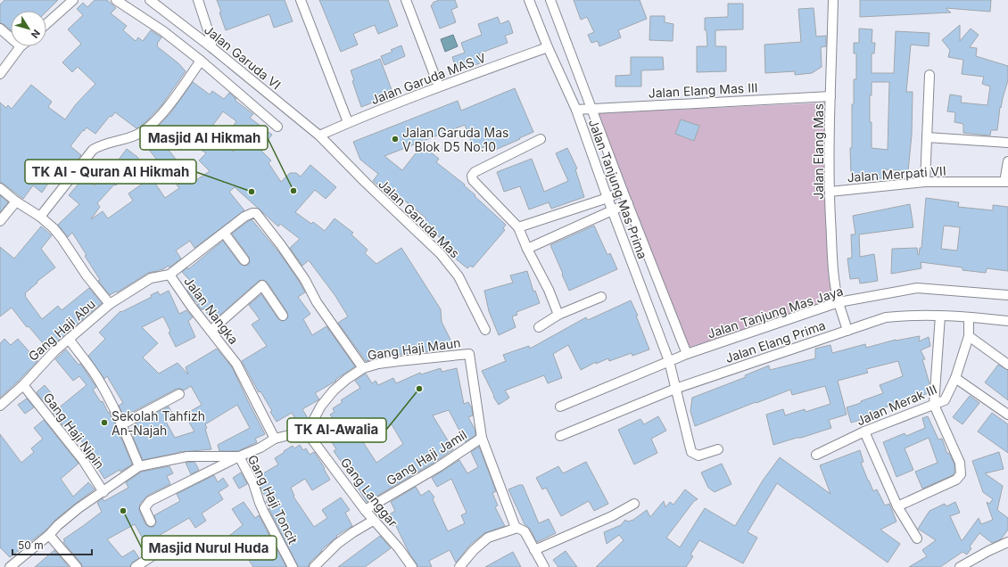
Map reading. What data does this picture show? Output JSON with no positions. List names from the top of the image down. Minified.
{"streets":{"street":["Jalan Garuda VI","Jalan Garuda MAS V","Jalan Elang Mas III","Jalan Elang Mas","Jalan Merpati VII","Jalan Tanjung Mas Prima","Jalan Garuda Mas","Jalan Nangka","Jalan Tanjung Mas Jaya","Gang Haji Abu","Jalan Elang Prima","Gang Haji Maun","Jalan Merak III","Gang Haji Nipin","Gang Haji Jamil","Gang Langgar","Gang Haji Toncit"]},"crossings":[["Jalan Garuda VI","Jalan Garuda MAS V"],["Jalan Garuda VI","Jalan Garuda Mas"],["Jalan Garuda MAS V","Jalan Tanjung Mas Prima"],["Jalan Garuda MAS V","Jalan Garuda Mas"],["Jalan Elang Mas III","Jalan Elang Mas"],["Jalan Elang Mas III","Jalan Tanjung Mas Prima"],["Jalan Elang Mas","Jalan Merpati VII"],["Jalan Elang Mas","Jalan Tanjung Mas Jaya"],["Jalan Elang Mas","Jalan Elang Prima"],["Jalan Tanjung Mas Prima","Jalan Tanjung Mas Jaya"],["Jalan Tanjung Mas Prima","Jalan Elang Prima"],["Jalan Nangka","Gang Haji Abu"],["Gang Haji Abu","Gang Haji Nipin"],["Jalan Elang Prima","Jalan Merak III"],["Gang Haji Maun","Gang Haji Jamil"],["Gang Haji Maun","Gang Langgar"],["Gang Haji Jamil","Gang Langgar"]],"places":["Jalan Garuda Mas V Blok D5 No.10","Masjid Al Hikmah","TK Al - Quran Al Hikmah","TK Al-Awalia","Sekolah Tahfizh An-Najah","Masjid Nurul Huda"],"scale_bar":"50 m","north":"bottom right"}
